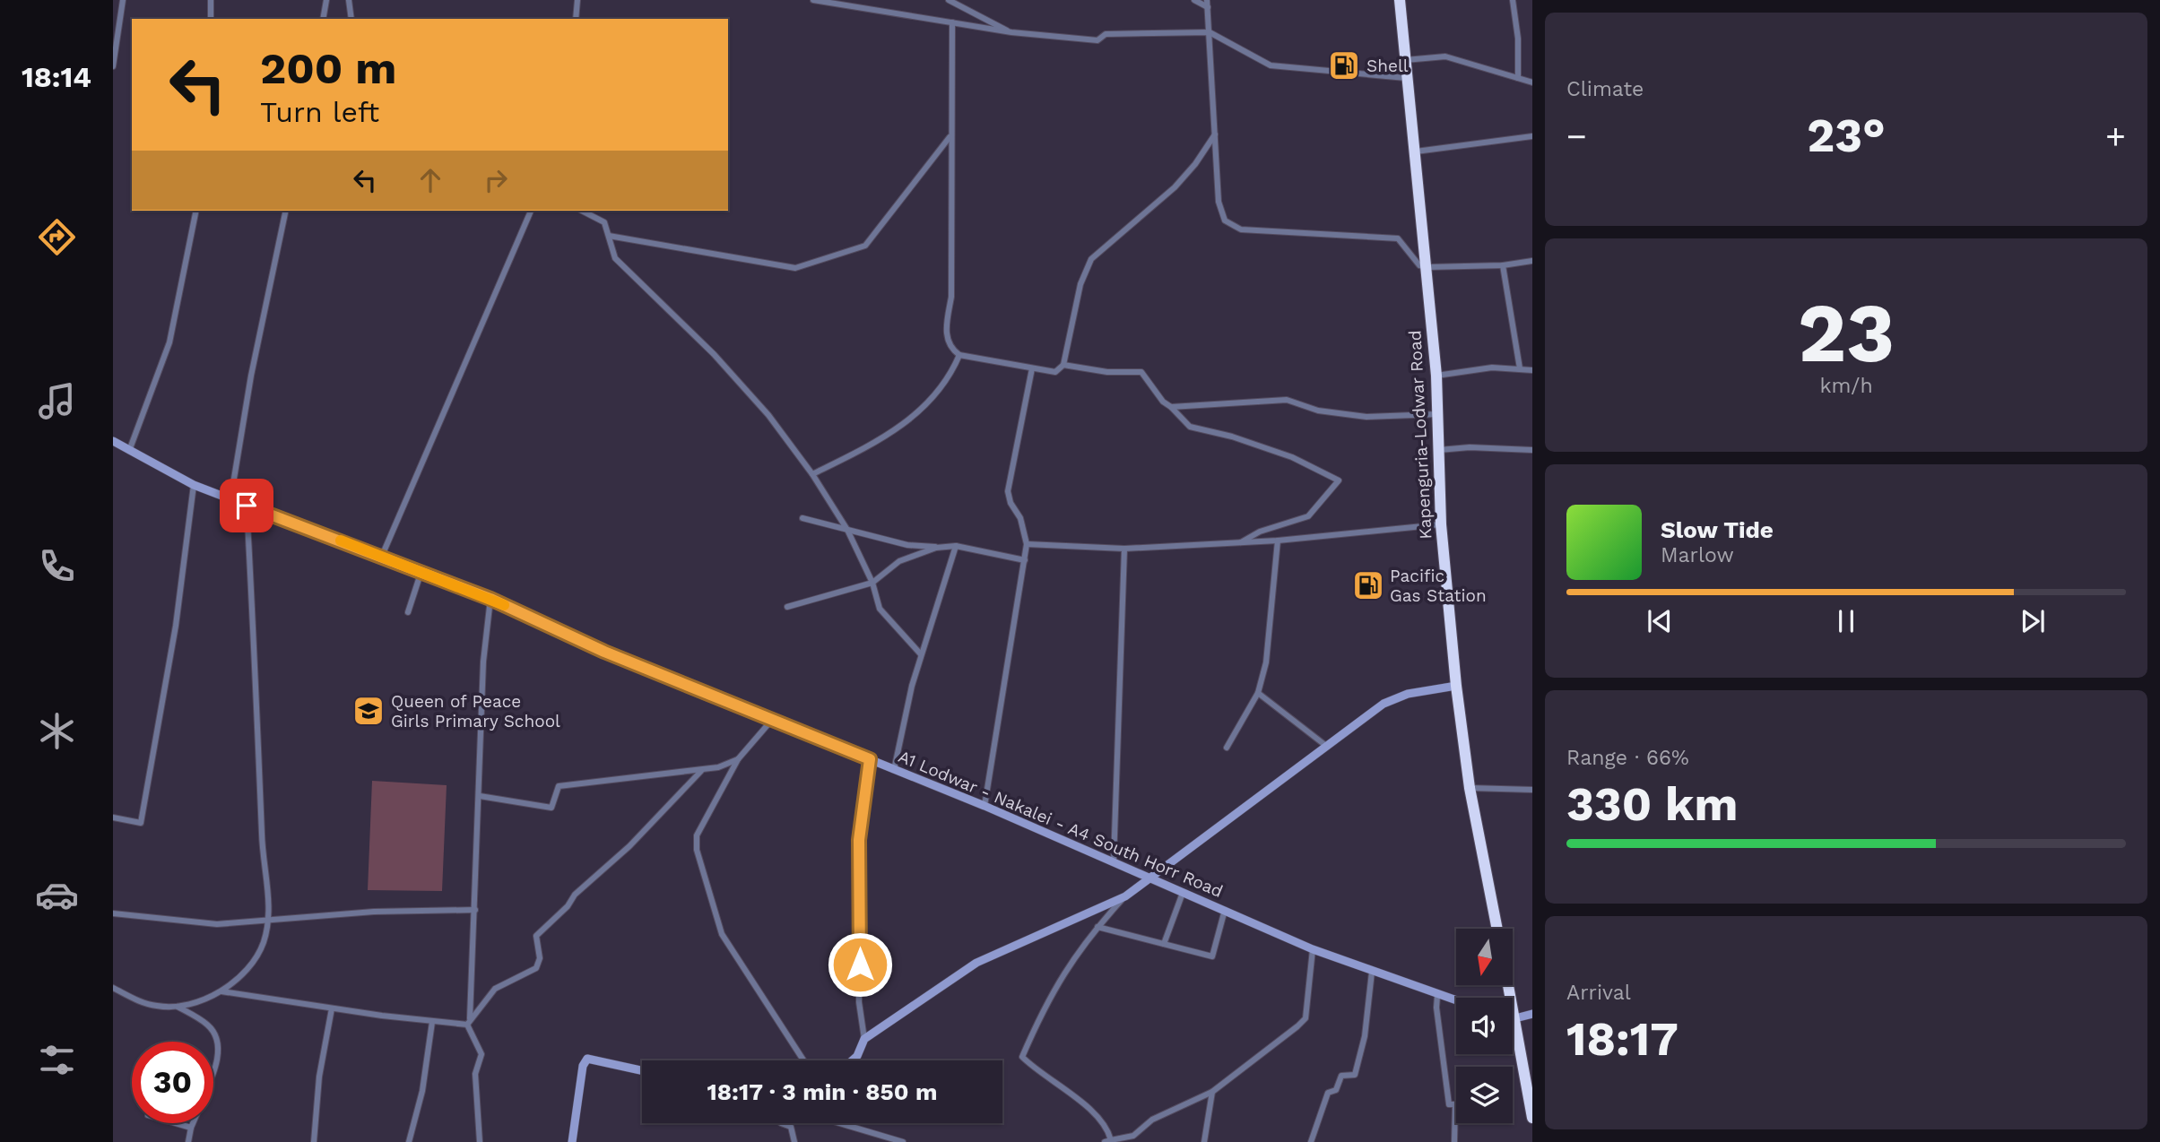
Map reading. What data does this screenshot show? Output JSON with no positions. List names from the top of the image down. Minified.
{"streets":{"highway":["Kapenguria-Lodwar Road"],"main road":["A1 Lodwar - Nakalei - A4 South Horr Road"]},"places":{"fuel station":["Shell","Pacific Gas Station"],"school or university":["Queen of Peace Girls Primary School"]},"north":"bottom","page":{"tabs":"18:14","tile":["Climate",["23","km/h"],["Range · 66%","330 km"],["Arrival","18:17"]],"turn":["200 m","Turn left"],"heat":["−","23°","+"],"song":["Slow Tide","Marlow"],"limit":"30","trip":"18:17 · 3 min · 850 m"}}
